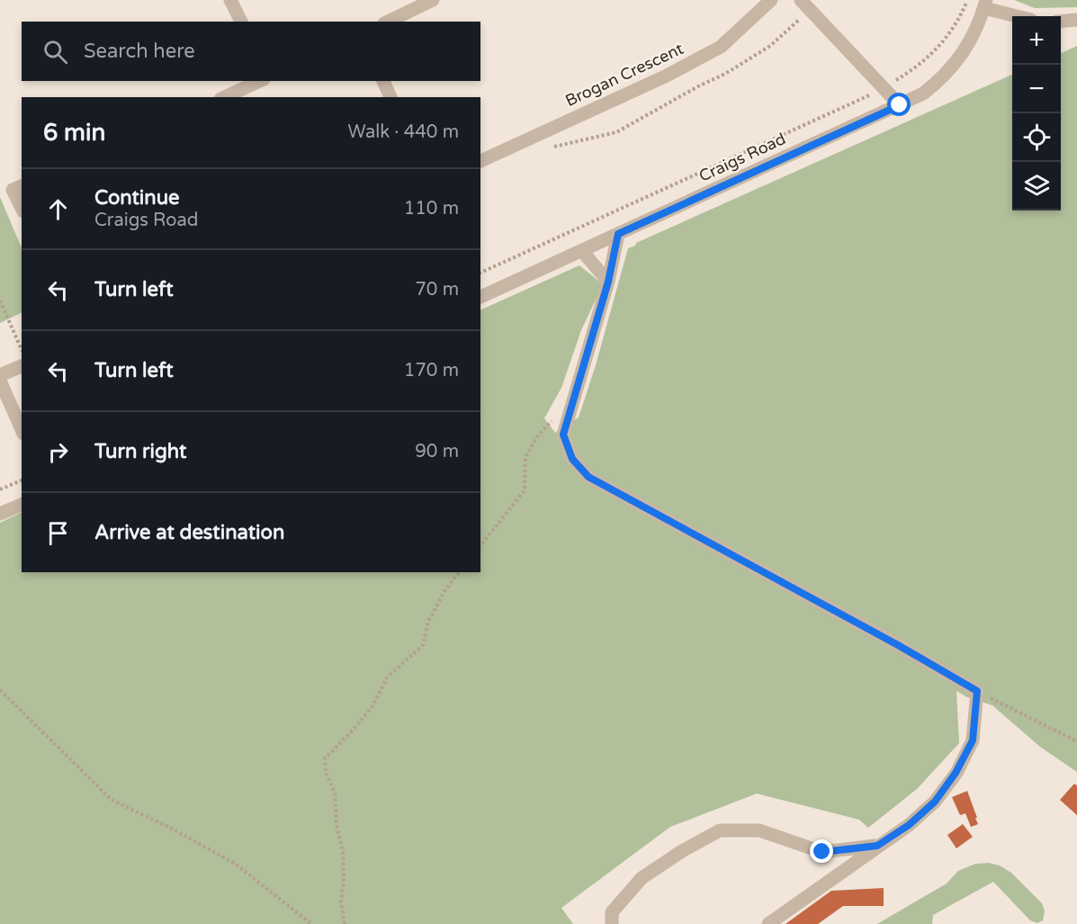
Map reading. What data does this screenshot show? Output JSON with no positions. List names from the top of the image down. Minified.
{"streets":{"street":["Brogan Crescent","Craigs Road"]},"page":{"map_buttons":["+","−"],"search":"Search here","heading":["6 min","Walk · 440 m"],"list":[["Continue","Craigs Road","110 m"],["Turn left","70 m"],["Turn left","170 m"],["Turn right","90 m"],"Arrive at destination"]}}
